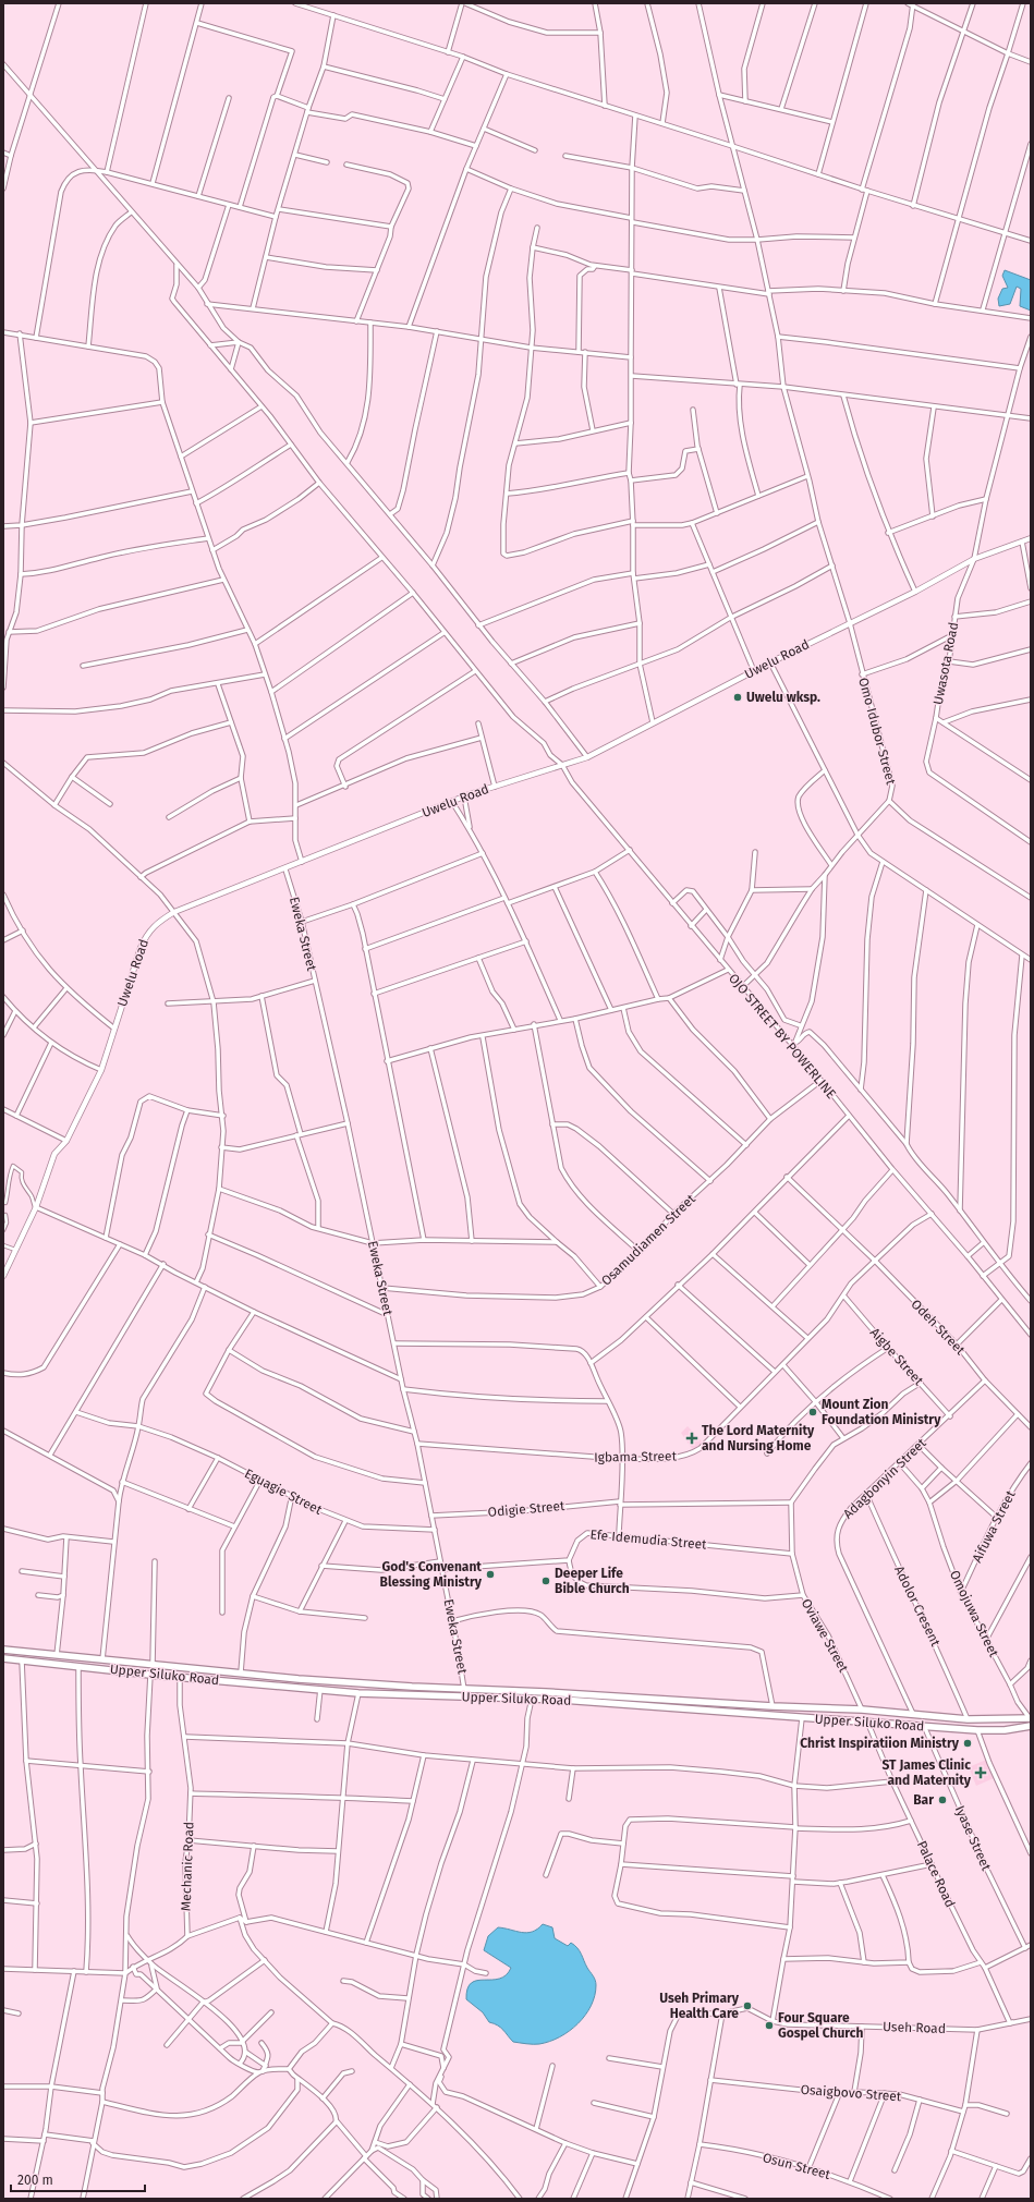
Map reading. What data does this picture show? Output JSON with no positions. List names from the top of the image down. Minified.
{"streets":{"main road":["Upper Siluko Road"],"street":["Uwelu Road","Uwasota Road","Omo Idubor Street","Eweka Street","OJO STREET BY POWERLINE","Osamudiamen Street","Odeh Street","Aigbe Street","Igbama Street","Adagbonyin Street","Eguagie Street","Odigie Street","Aifuwa Street","Efe Idemudia Street","Adolor Cresent","Omojuwa Street","Oviawe Street","Iyase Street","Mechanic Road","Palace Road","Useh Road","Osaigbovo Street","Osun Street"]},"crossings":[["Uwelu Road","Uwasota Road"],["Uwelu Road","Omo Idubor Street"],["Uwelu Road","Eweka Street"],["Omo Idubor Street","OJO STREET BY POWERLINE"],["Eweka Street","Osamudiamen Street"],["Eweka Street","Igbama Street"],["Eweka Street","Eguagie Street"],["Eweka Street","Odigie Street"],["Eweka Street","Upper Siluko Road"],["OJO STREET BY POWERLINE","Osamudiamen Street"],["OJO STREET BY POWERLINE","Igbama Street"],["Odeh Street","Igbama Street"],["Odeh Street","Adagbonyin Street"],["Aigbe Street","Igbama Street"],["Aigbe Street","Adagbonyin Street"],["Adagbonyin Street","Adolor Cresent"],["Adagbonyin Street","Omojuwa Street"],["Adagbonyin Street","Upper Siluko Road"],["Odigie Street","Oviawe Street"],["Aifuwa Street","Omojuwa Street"],["Efe Idemudia Street","Oviawe Street"],["Adolor Cresent","Upper Siluko Road"],["Omojuwa Street","Upper Siluko Road"],["Oviawe Street","Upper Siluko Road"],["Upper Siluko Road","Iyase Street"],["Upper Siluko Road","Mechanic Road"],["Upper Siluko Road","Palace Road"],["Palace Road","Useh Road"]],"places":{"other":["Uwelu wksp.","Mount Zion Foundation Ministry","God's Convenant Blessing Ministry","Deeper Life Bible Church","Christ Inspiratiion Ministry","Bar","Useh Primary Health Care","Four Square Gospel Church"],"health":["The Lord Maternity and Nursing Home","ST James Clinic and Maternity"]},"scale_bar":"200 m"}
